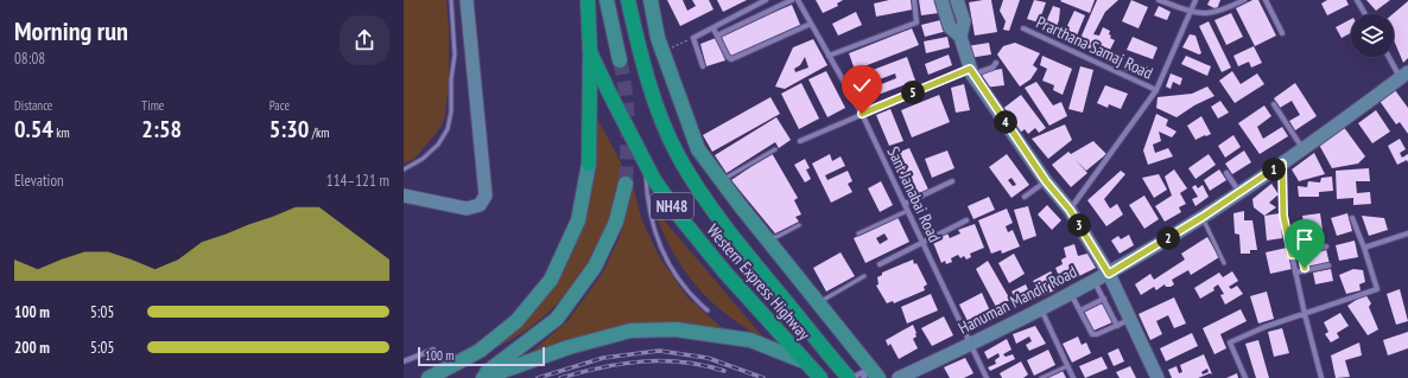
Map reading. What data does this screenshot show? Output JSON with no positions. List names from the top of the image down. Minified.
{"streets":{"highway":["NH48","Western Express Highway"],"street":["Prarthana Samaj Road","Sant Janabai Road","Hanuman Mandir Road"]},"crossings":[["Sant Janabai Road","Hanuman Mandir Road"]],"scale_bar":"100 m","page":{"heading":["Morning run","08:08"],"stats":[["Distance","0.54 km"],["Time","2:58"],["Pace","5:30 /km"]],"pins":["5","4","1","3","2"],"chart":["Elevation","114–121 m"],"list":[{"name":"100 m","note":"5:05"},{"name":"200 m","note":"5:05"}],"scale":"100 m"}}
